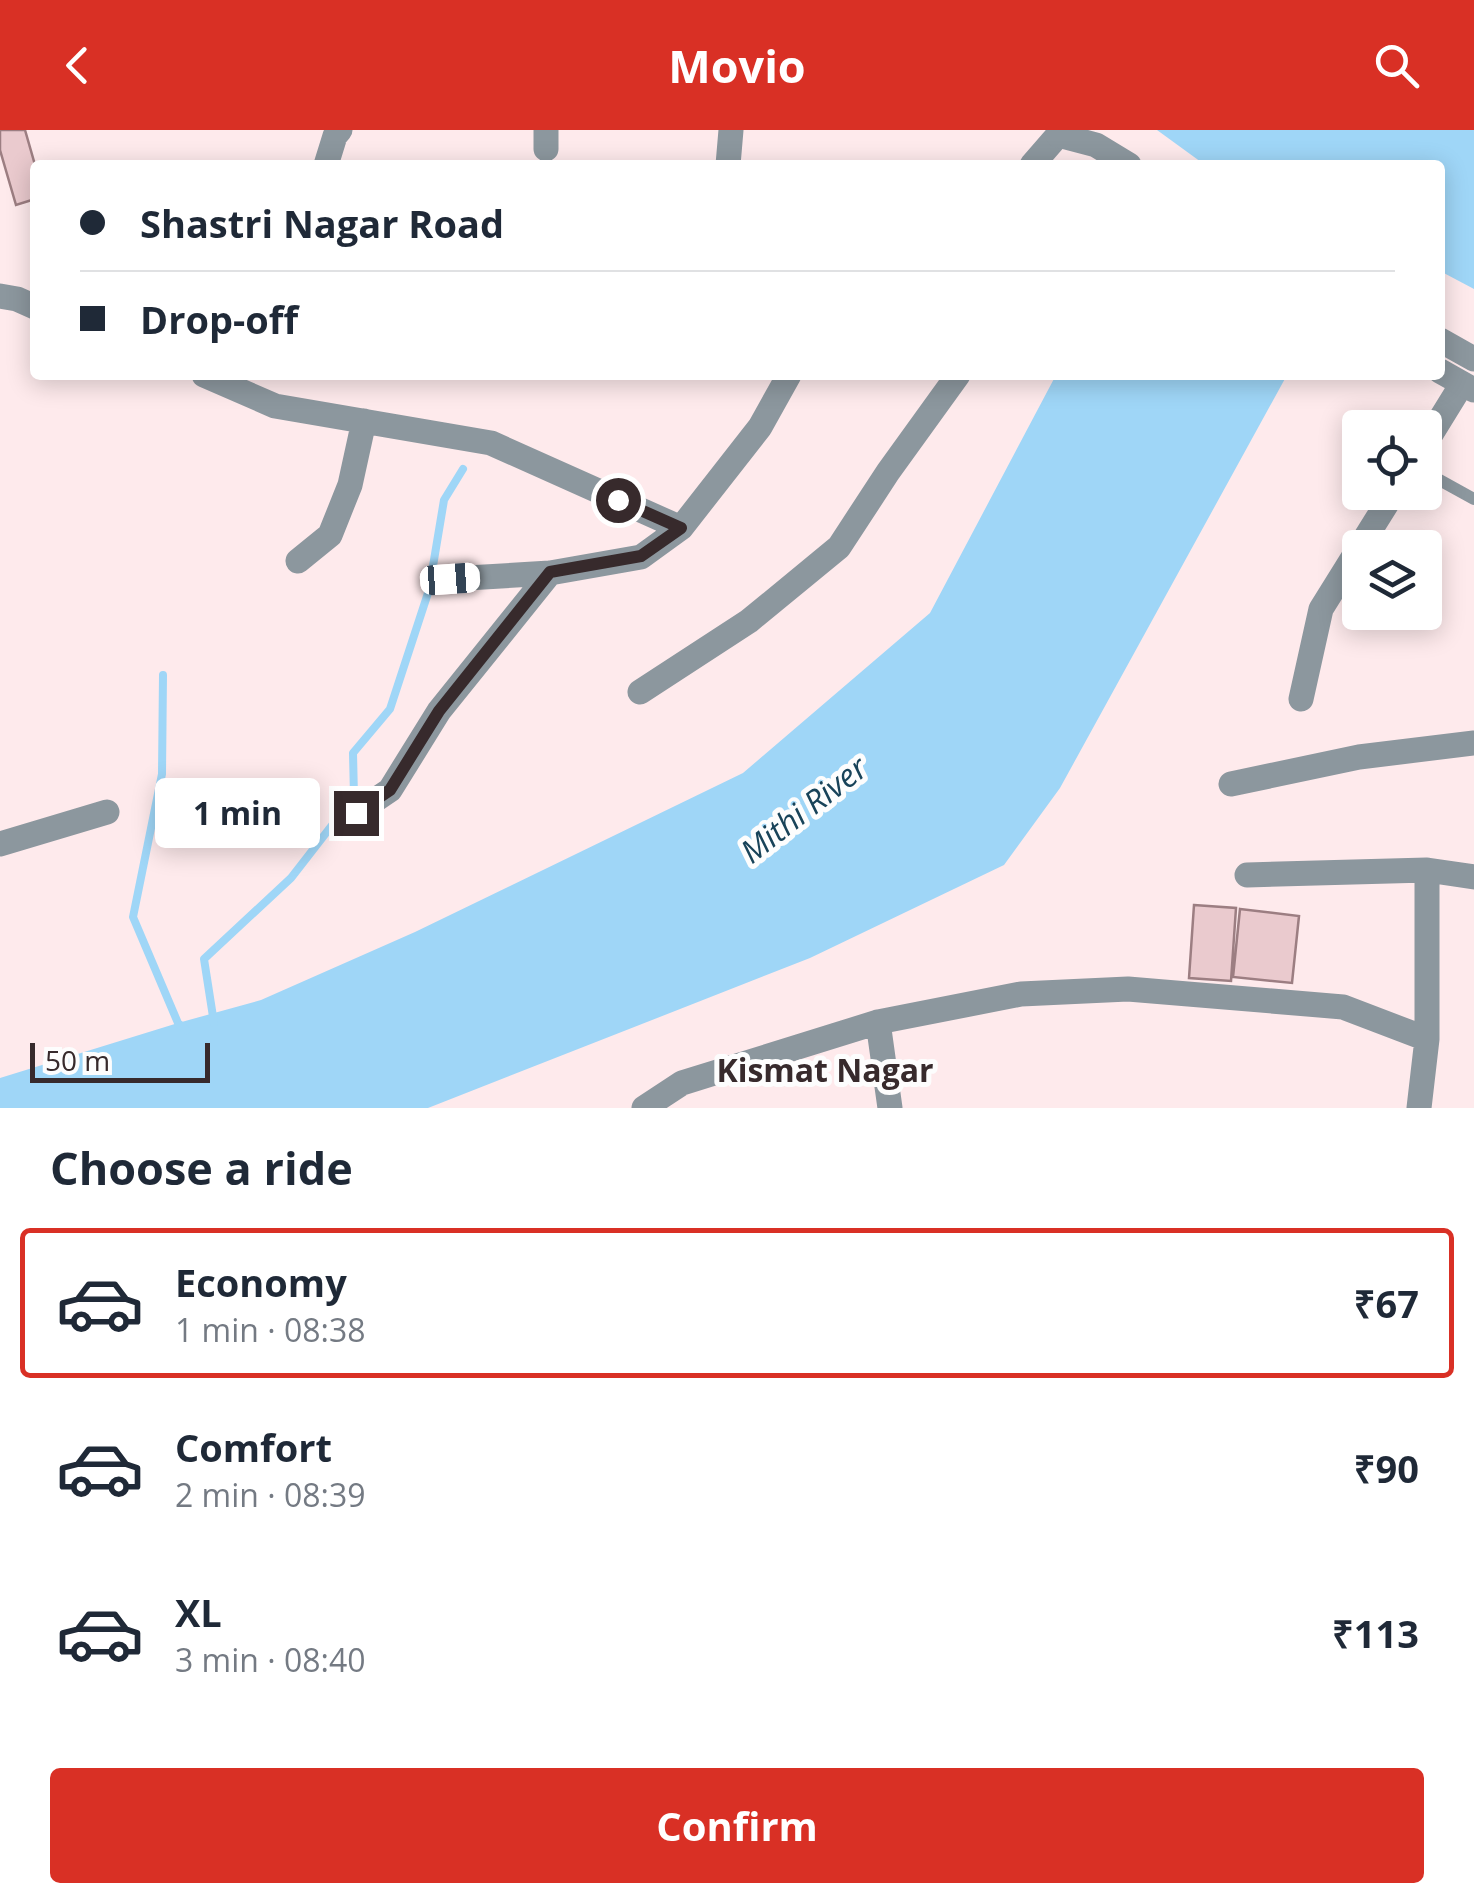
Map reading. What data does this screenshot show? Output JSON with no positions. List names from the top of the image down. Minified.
{"districts":["Kismat Nagar"],"water":["Mithi River"],"scale_bar":"50 m","page":{"header":"Movio","banner":["Shastri Nagar Road","Drop-off"],"bubble":"1 min","scale":"50 m","heading":"Choose a ride","list":[{"name":"Economy","note":"1 min · 08:38","value":"₹67"},{"name":"Comfort","note":"2 min · 08:39","value":"₹90"},{"name":"XL","note":"3 min · 08:40","value":"₹113"}],"buttons":"Confirm"}}
